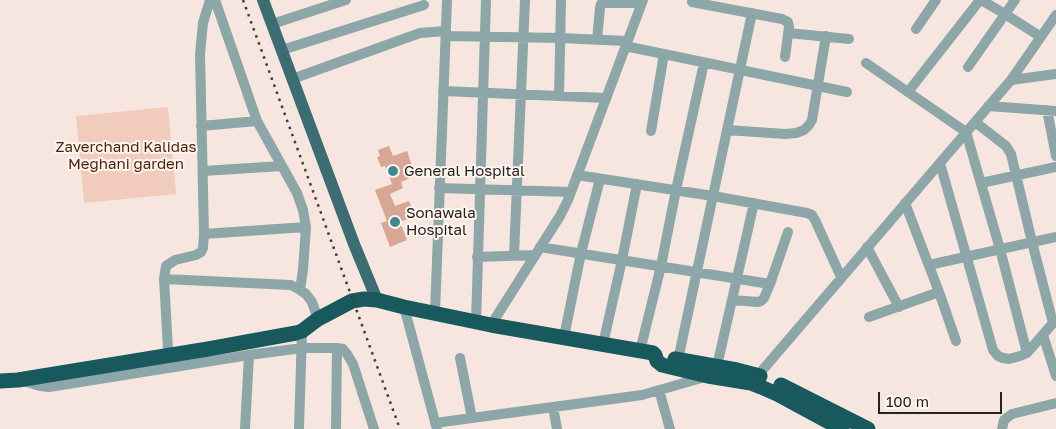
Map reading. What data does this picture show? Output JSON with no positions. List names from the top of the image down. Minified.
{"parks":["Zaverchand Kalidas Meghani garden"],"places":["General Hospital","Sonawala Hospital"],"scale_bar":"100 m"}
